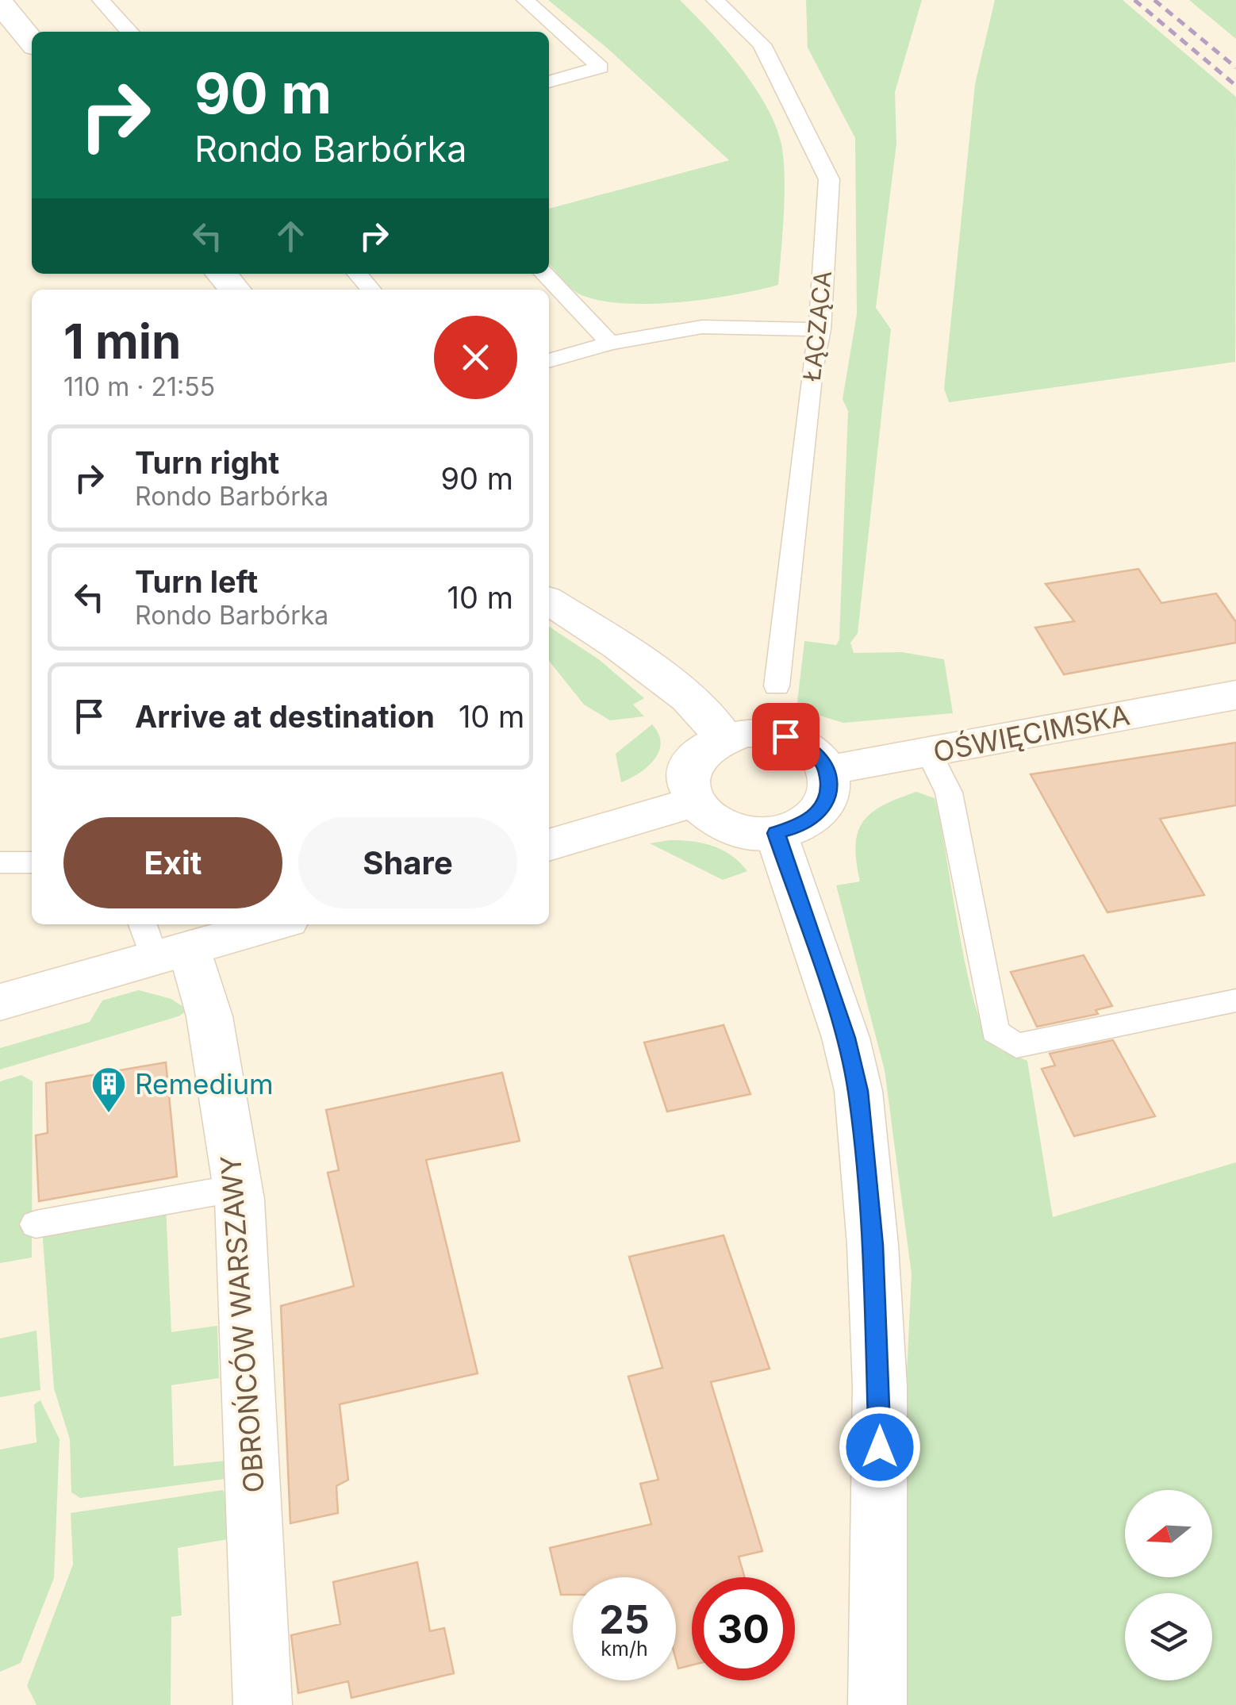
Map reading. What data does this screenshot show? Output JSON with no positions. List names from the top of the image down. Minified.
{"streets":{"street":["OŚWIĘCIMSKA","OBROŃCÓW WARSZAWY"],"lane":["ŁĄCZĄCA"]},"places":{"building":["Remedium"]},"north":"left","page":{"turn":["90 m","Rondo Barbórka"],"heading":["1 min","110 m · 21:55"],"list":[{"name":"Turn right","note":"Rondo Barbórka","value":"90 m"},{"name":"Turn left","note":"Rondo Barbórka","value":"10 m"},{"name":"Arrive at destination","value":"10 m"}],"buttons":["Exit","Share"],"speed":"25 km/h","limit":"30"}}
